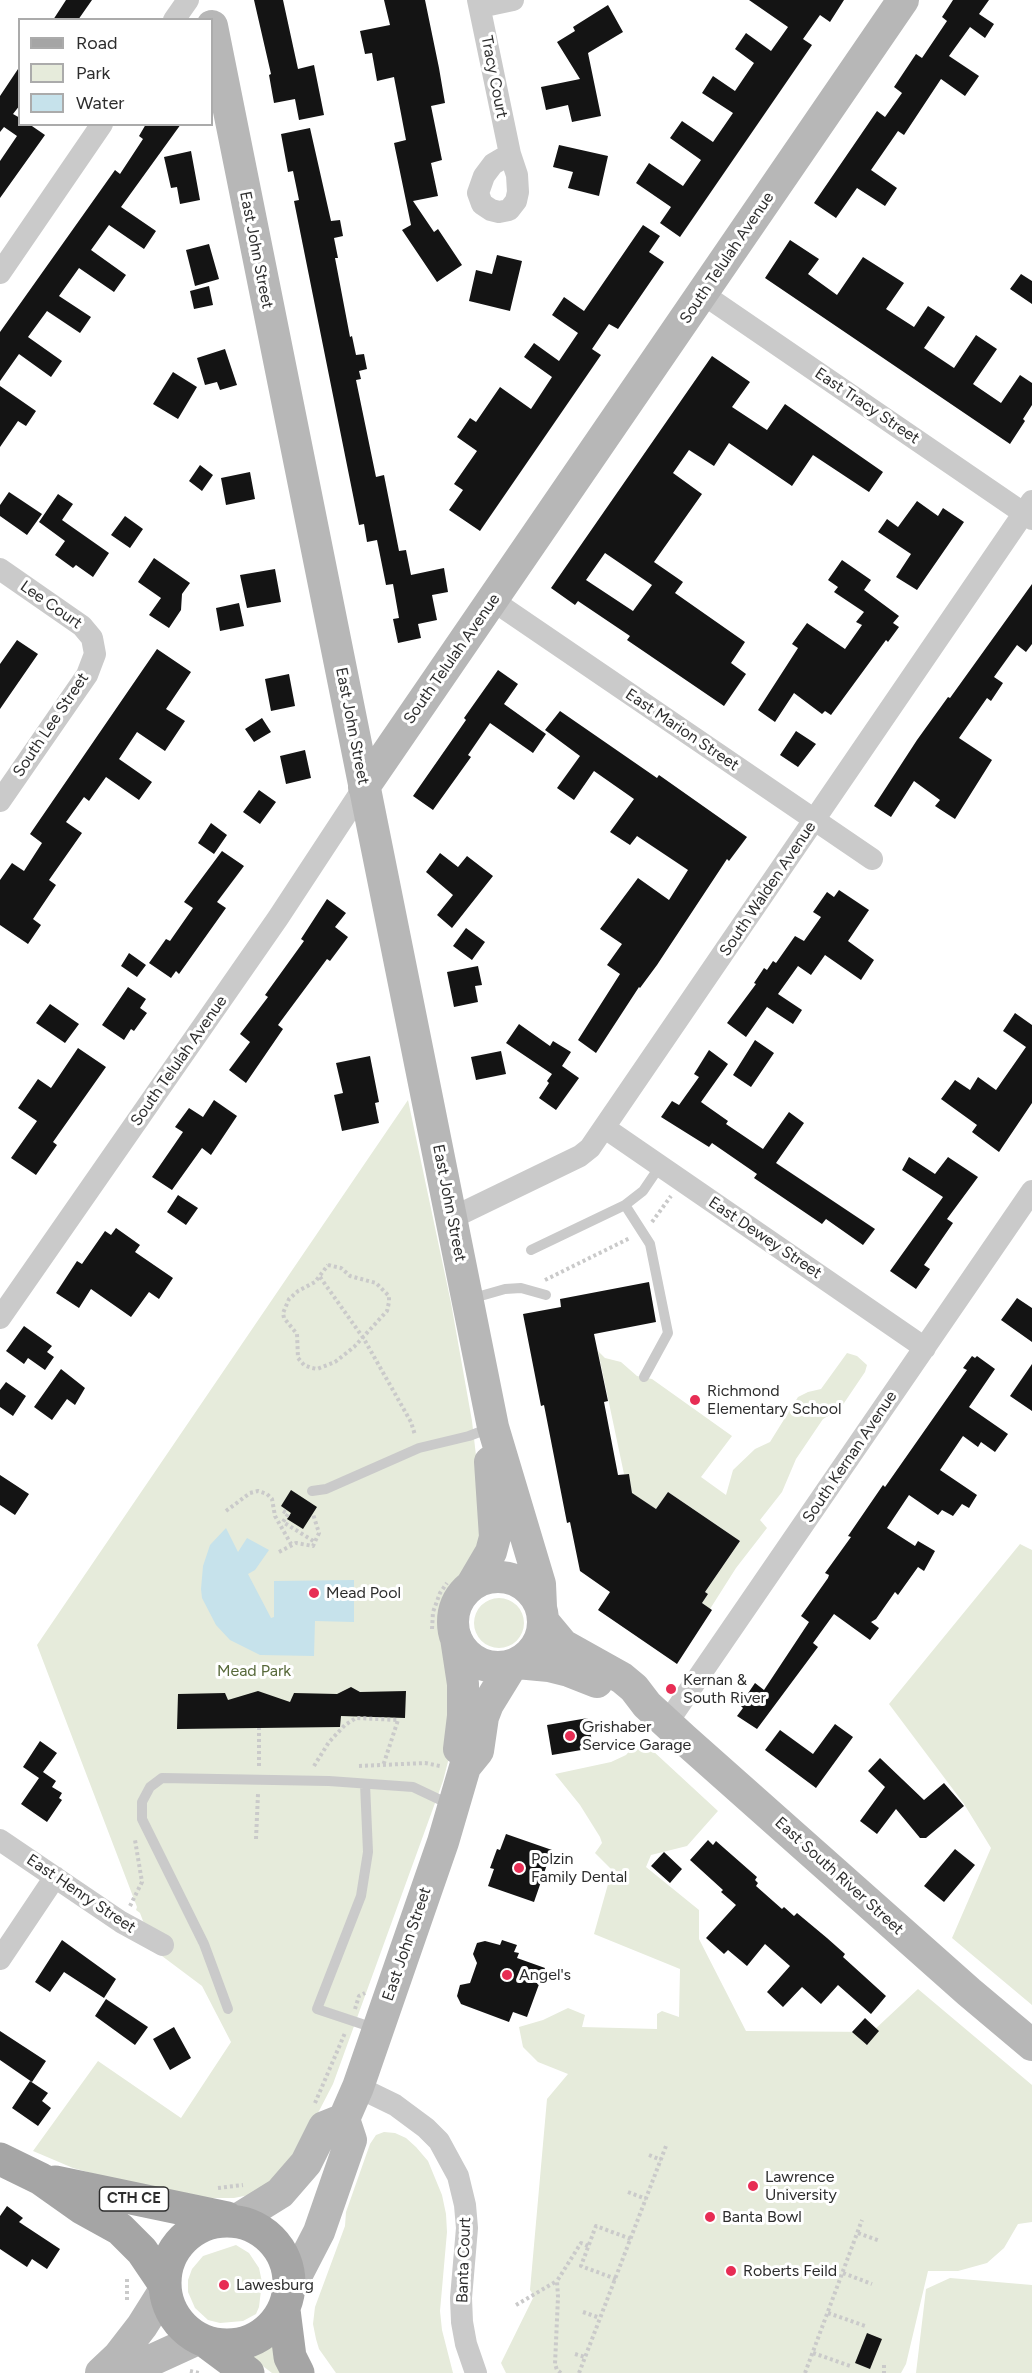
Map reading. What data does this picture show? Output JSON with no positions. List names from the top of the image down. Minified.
{"streets":{"main road":["CTH CE"],"street":["Tracy Court","East John Street","South Telulah Avenue","East Tracy Street","Lee Court","South Lee Street","East Marion Street","South Walden Avenue","East Dewey Street","South Kernan Avenue","East South River Street","East Henry Street","Banta Court"]},"crossings":[["East John Street","South Telulah Avenue"],["East John Street","South Walden Avenue"],["East John Street","East South River Street"],["East John Street","Banta Court"],["South Telulah Avenue","East Tracy Street"],["South Telulah Avenue","East Marion Street"],["East Tracy Street","South Walden Avenue"],["Lee Court","South Lee Street"],["East Marion Street","South Walden Avenue"],["South Walden Avenue","East Dewey Street"],["East Dewey Street","South Kernan Avenue"],["South Kernan Avenue","East South River Street"]],"parks":["Mead Park"],"places":["Richmond Elementary School","Mead Pool","Kernan & South River","Grishaber Service Garage","Polzin Family Dental","Angel's","Lawrence University","Banta Bowl","Roberts Feild","Lawesburg"],"legend":["Road","Park","Water"]}
